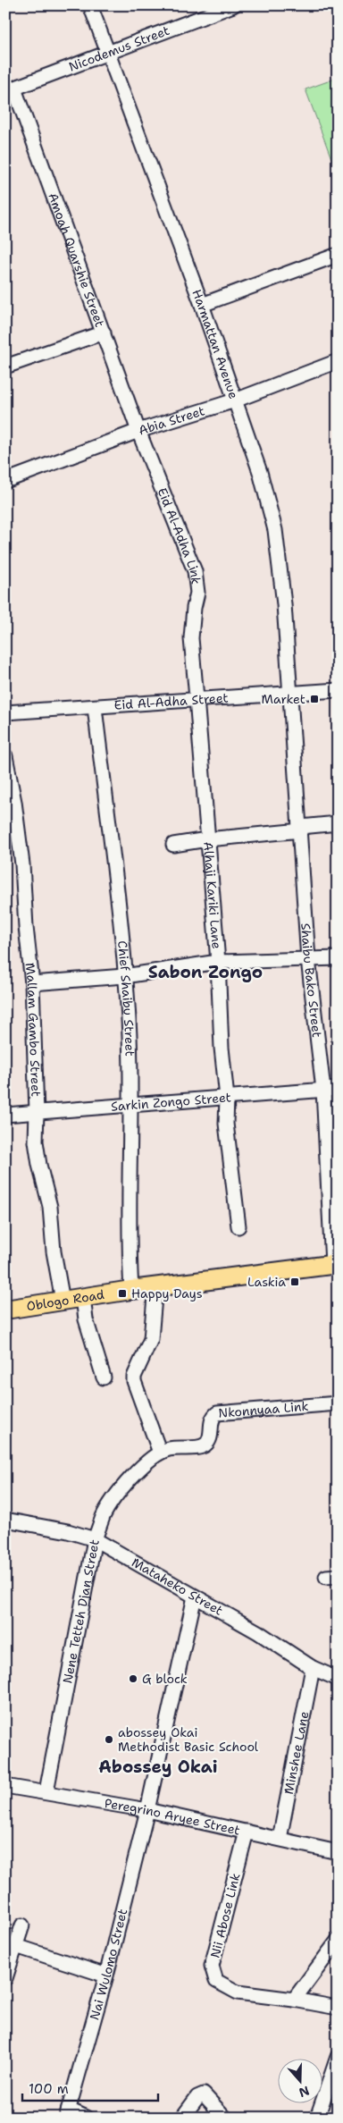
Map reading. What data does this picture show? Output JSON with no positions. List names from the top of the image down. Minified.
{"streets":{"main road":["Oblogo Road"],"street":["Nicodemus Street","Amoah Quarshie Street","Harmattan Avenue","Abia Street","Eid Al-Adha Link","Eid Al-Adha Street","Alhaji Kariki Lane","Shaibu Bako Street","Chief Shaibu Street","Mallam Gambo Street","Sarkin Zongo Street","Nkonnyaa Link","Mataheko Street","Nene Tetteh Djan Street","Minshee Lane","Peregrino Aryee Street","Nii Abose Link","Nai Wulomo Street"]},"crossings":[["Nicodemus Street","Amoah Quarshie Street"],["Nicodemus Street","Harmattan Avenue"],["Amoah Quarshie Street","Abia Street"],["Amoah Quarshie Street","Eid Al-Adha Link"],["Harmattan Avenue","Abia Street"],["Harmattan Avenue","Eid Al-Adha Street"],["Harmattan Avenue","Shaibu Bako Street"],["Abia Street","Eid Al-Adha Link"],["Eid Al-Adha Link","Eid Al-Adha Street"],["Eid Al-Adha Link","Alhaji Kariki Lane"],["Eid Al-Adha Street","Alhaji Kariki Lane"],["Eid Al-Adha Street","Shaibu Bako Street"],["Eid Al-Adha Street","Chief Shaibu Street"],["Alhaji Kariki Lane","Sarkin Zongo Street"],["Shaibu Bako Street","Sarkin Zongo Street"],["Shaibu Bako Street","Oblogo Road"],["Chief Shaibu Street","Sarkin Zongo Street"],["Chief Shaibu Street","Oblogo Road"],["Mallam Gambo Street","Sarkin Zongo Street"],["Mallam Gambo Street","Oblogo Road"],["Nkonnyaa Link","Nene Tetteh Djan Street"],["Mataheko Street","Nene Tetteh Djan Street"],["Mataheko Street","Minshee Lane"],["Mataheko Street","Nai Wulomo Street"],["Nene Tetteh Djan Street","Peregrino Aryee Street"],["Minshee Lane","Peregrino Aryee Street"],["Peregrino Aryee Street","Nii Abose Link"],["Peregrino Aryee Street","Nai Wulomo Street"]],"districts":["Sabon Zongo","Abossey Okai"],"places":{"transit":["Market","Laskia","Happy Days"],"other":["G block","abossey Okai Methodist Basic School"]},"scale_bar":"100 m","north":"bottom"}
